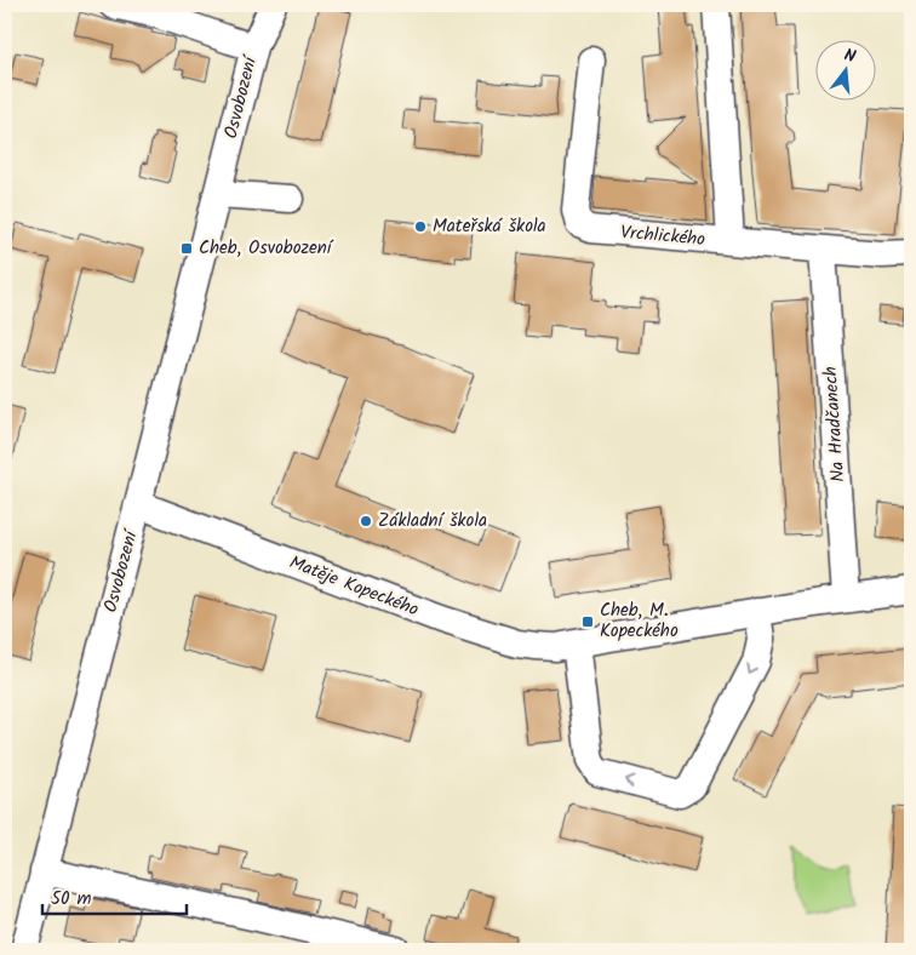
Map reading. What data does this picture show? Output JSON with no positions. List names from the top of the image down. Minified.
{"streets":{"street":["Osvobození","Vrchlického","Na Hradčanech","Matěje Kopeckého"]},"crossings":[["Osvobození","Matěje Kopeckého"],["Vrchlického","Na Hradčanech"],["Na Hradčanech","Matěje Kopeckého"]],"places":{"other":["Mateřská škola","Základní škola"],"transit":["Cheb, Osvobození","Cheb, M. Kopeckého"]},"scale_bar":"50 m","north":"top"}
